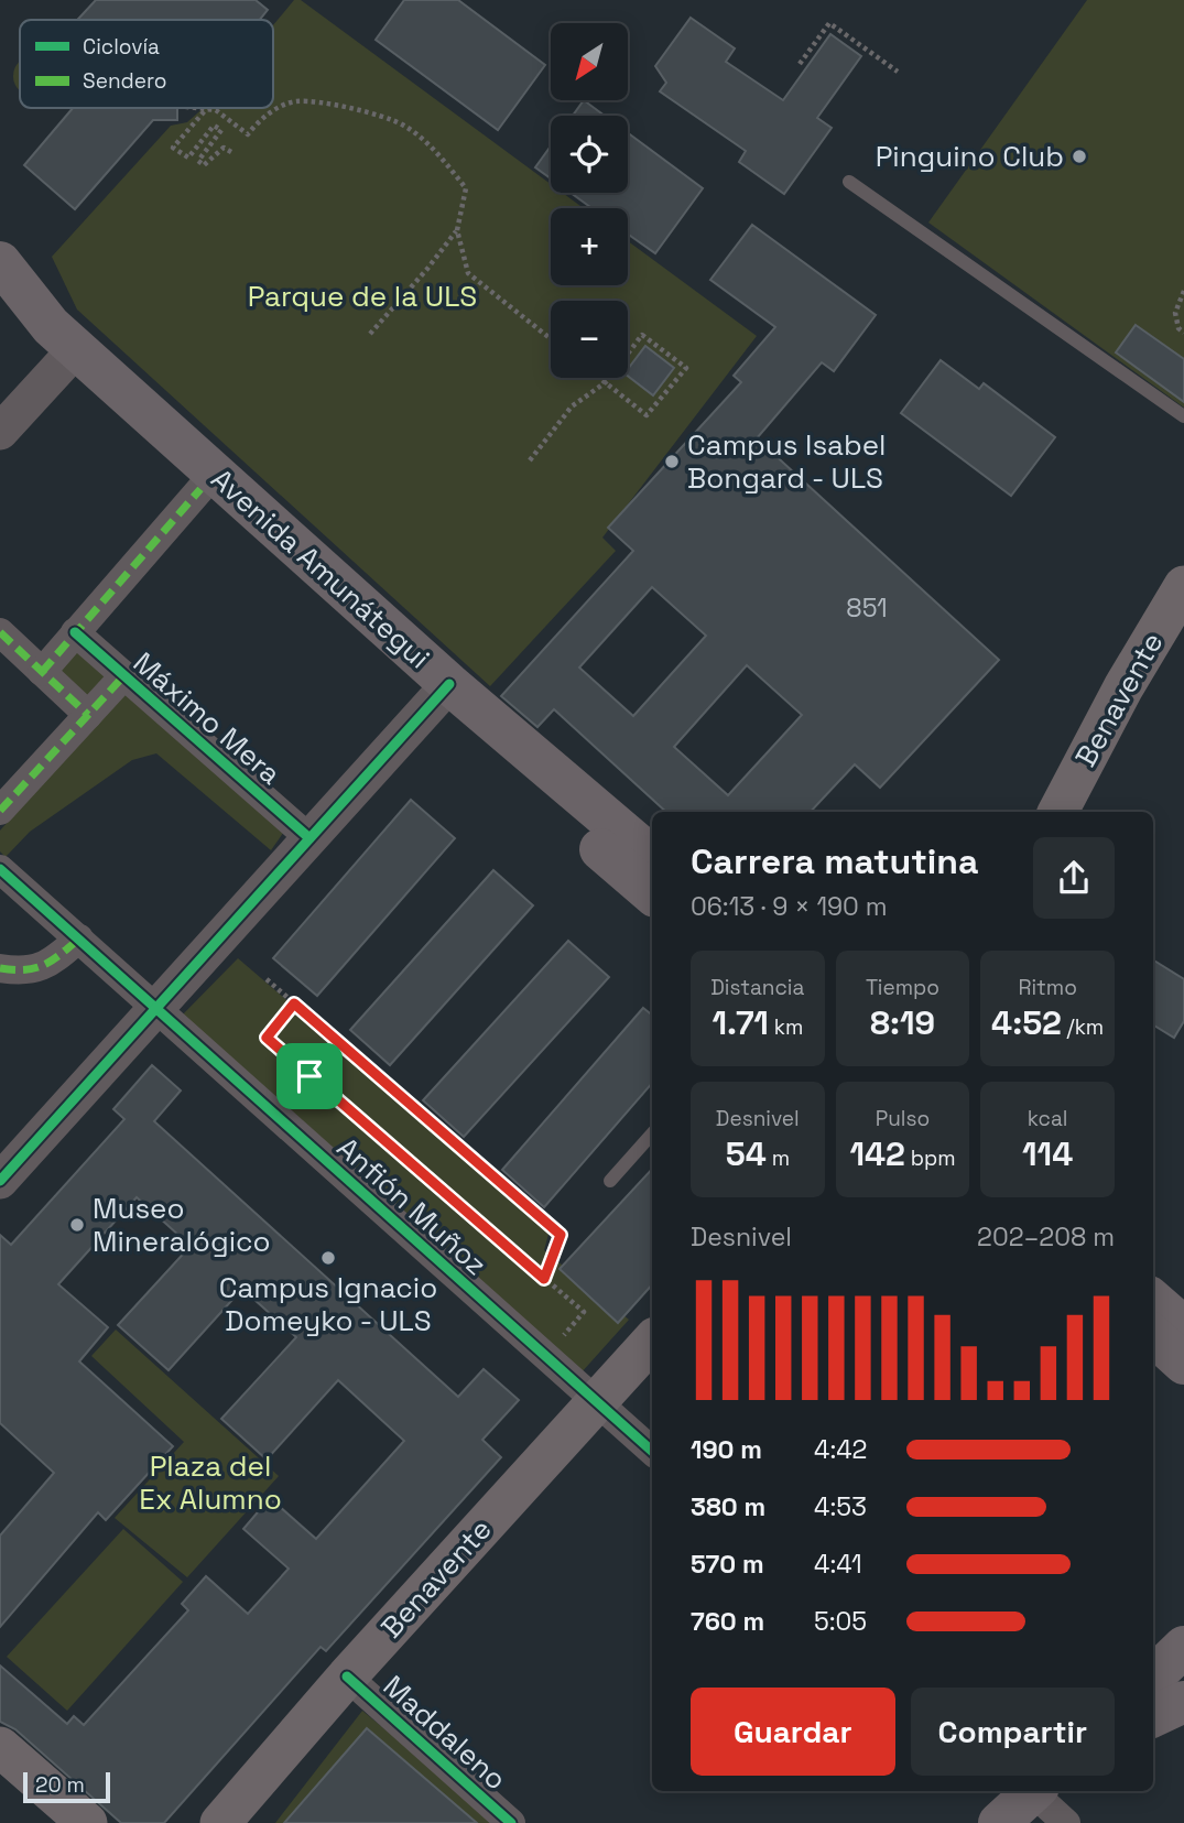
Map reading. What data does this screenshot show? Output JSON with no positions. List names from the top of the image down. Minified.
{"streets":{"main road":["Avenida Amunátegui","Benavente"],"street":["Máximo Mera","Anfión Muñoz","Maddaleno"]},"crossings":[["Benavente","Anfión Muñoz"],["Benavente","Maddaleno"]],"parks":["Parque de la ULS","Plaza del Ex Alumno"],"places":["Pinguino Club","Campus Isabel Bongard - ULS","Museo Mineralógico","Campus Ignacio Domeyko - ULS"],"house_numbers":["851"],"legend":["Ciclovía","Sendero"],"scale_bar":"20 m","north":"bottom left","page":{"map_buttons":["+","−"],"heading":["Carrera matutina","06:13 · 9 × 190 m"],"stats":[["Distancia","1.71 km"],["Tiempo","8:19"],["Ritmo","4:52 /km"],["Desnivel","54 m"],["Pulso","142 bpm"],["kcal","114"]],"chart":["Desnivel","202–208 m"],"list":[{"name":"190 m","note":"4:42"},{"name":"380 m","note":"4:53"},{"name":"570 m","note":"4:41"},{"name":"760 m","note":"5:05"}],"buttons":["Guardar","Compartir"],"scale":"20 m"}}
